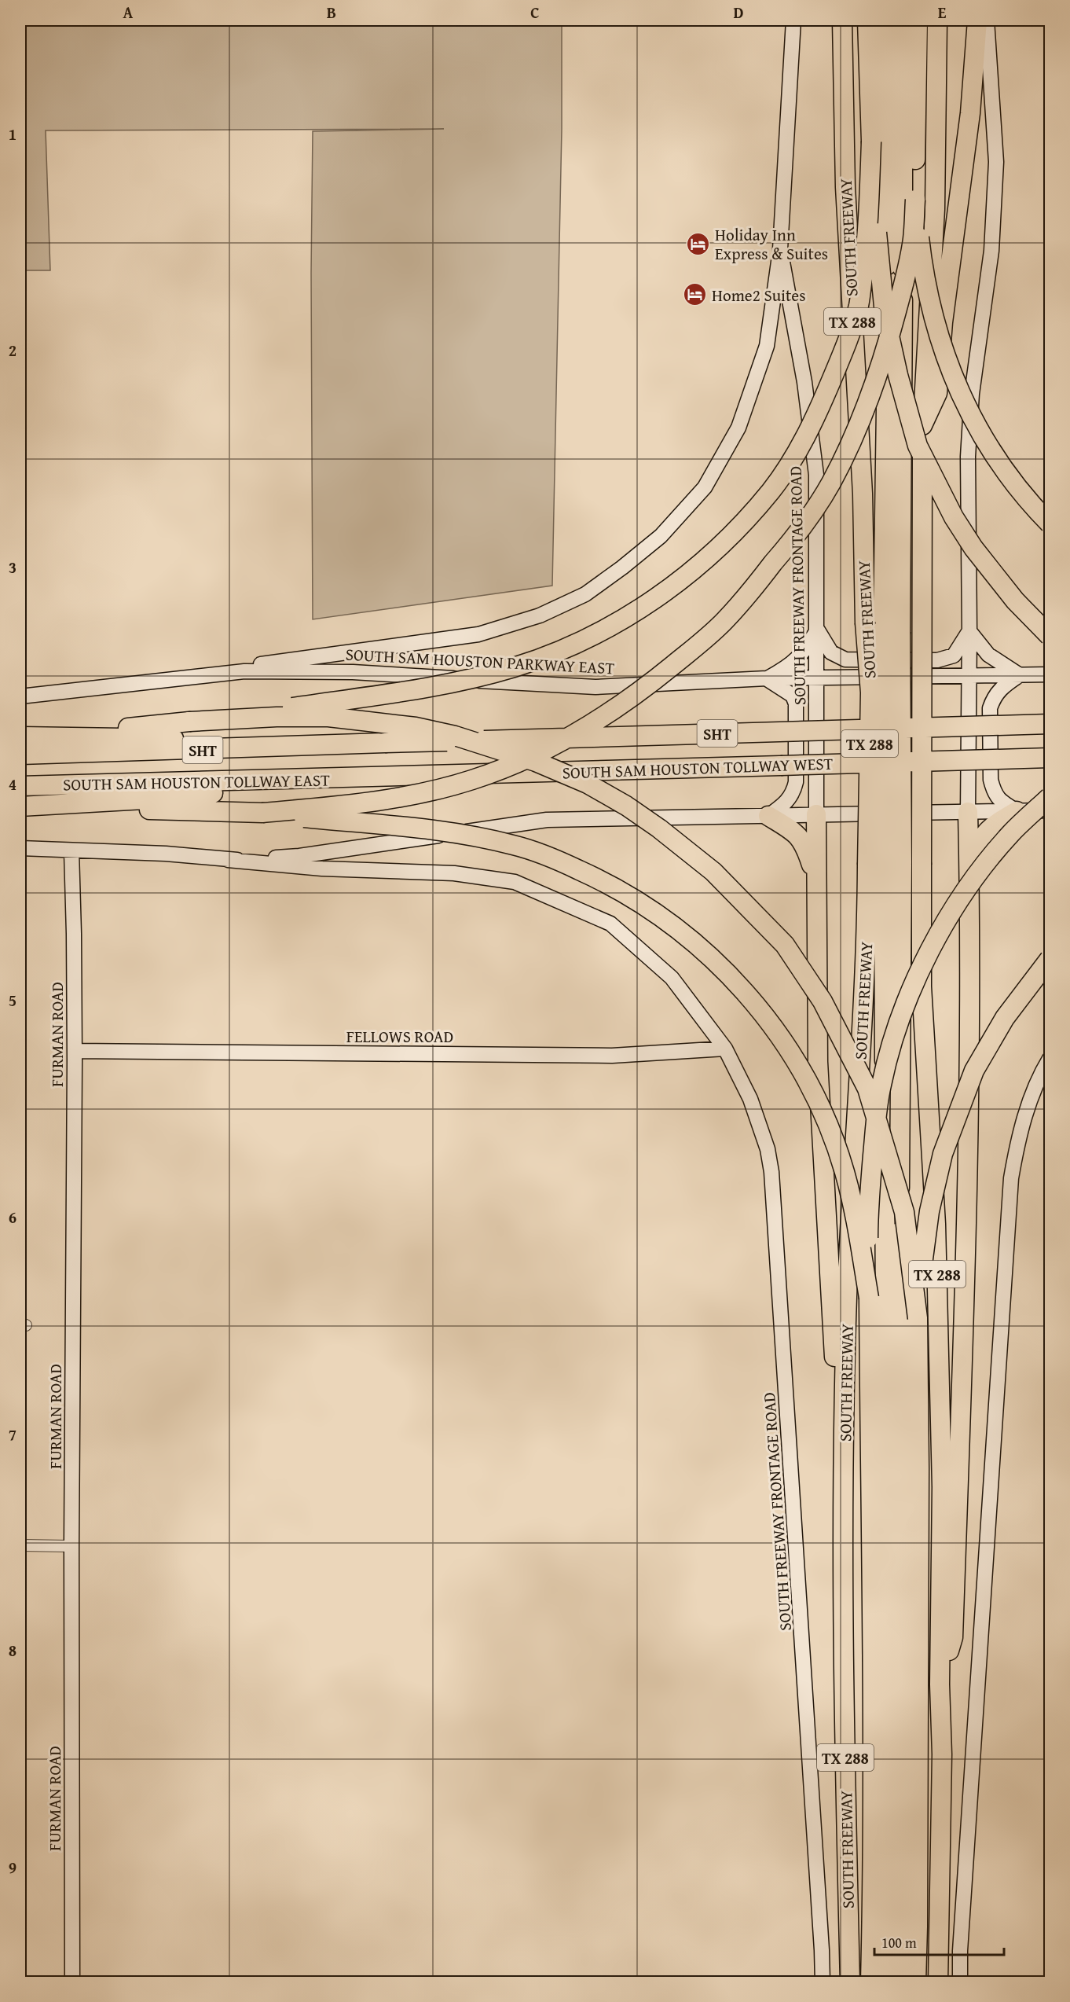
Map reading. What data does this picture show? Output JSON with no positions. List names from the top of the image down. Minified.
{"streets":{"highway":["SOUTH FREEWAY","TX 288","SHT","SOUTH SAM HOUSTON TOLLWAY WEST","SOUTH SAM HOUSTON TOLLWAY EAST"],"main road":["SOUTH FREEWAY FRONTAGE ROAD","SOUTH SAM HOUSTON PARKWAY EAST","FURMAN ROAD","FELLOWS ROAD"]},"crossings":[["SOUTH FREEWAY FRONTAGE ROAD","SOUTH SAM HOUSTON PARKWAY EAST"],["SOUTH FREEWAY FRONTAGE ROAD","FELLOWS ROAD"],["SOUTH SAM HOUSTON TOLLWAY WEST","SOUTH SAM HOUSTON TOLLWAY EAST"],["FURMAN ROAD","FELLOWS ROAD"]],"places":{"hotel":["Holiday Inn Express & Suites","Home2 Suites"]},"scale_bar":"100 m","grid":{"columns":["A","B","C","D","E"],"rows":["1","2","3","4","5","6","7","8","9"]}}
